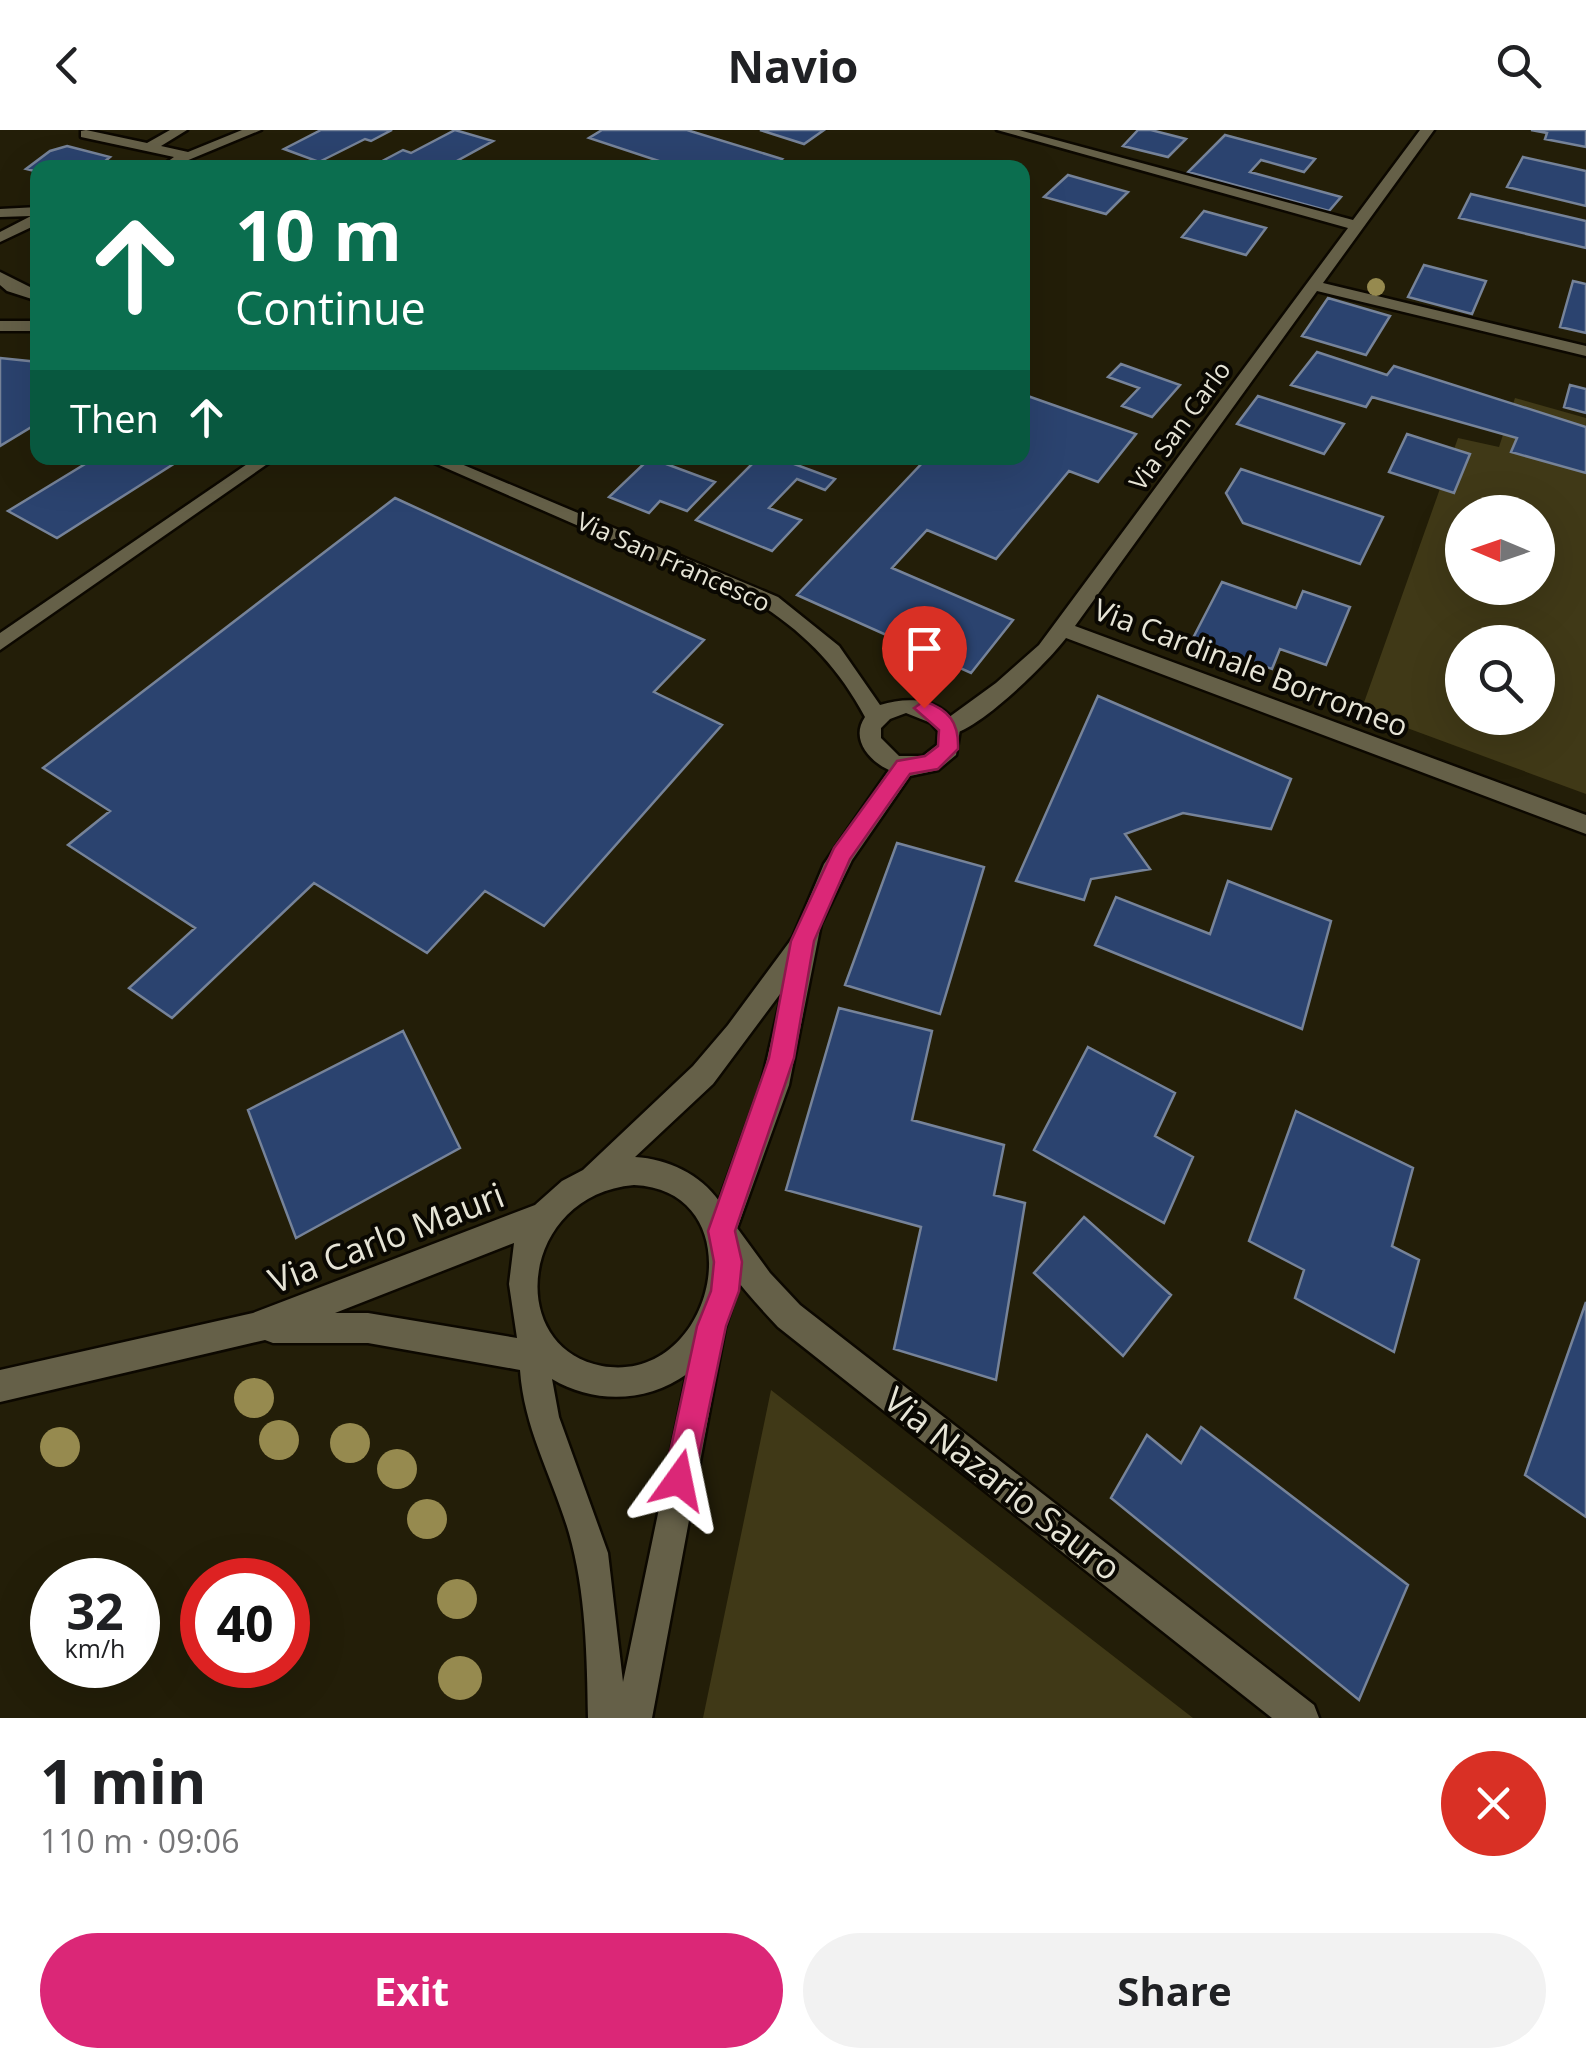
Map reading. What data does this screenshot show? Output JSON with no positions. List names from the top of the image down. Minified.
{"streets":{"street":["Via San Carlo","Via San Francesco","Via Cardinale Borromeo","Via Carlo Mauri","Via Nazario Sauro"]},"crossings":[["Via San Carlo","Via San Francesco"],["Via San Carlo","Via Cardinale Borromeo"],["Via Carlo Mauri","Via Nazario Sauro"]],"north":"left","page":{"header":"Navio","turn":["10 m","Continue"],"then":"Then","speed":"32 km/h","limit":"40","heading":["1 min","110 m · 09:06"],"buttons":["Exit","Share"]}}
